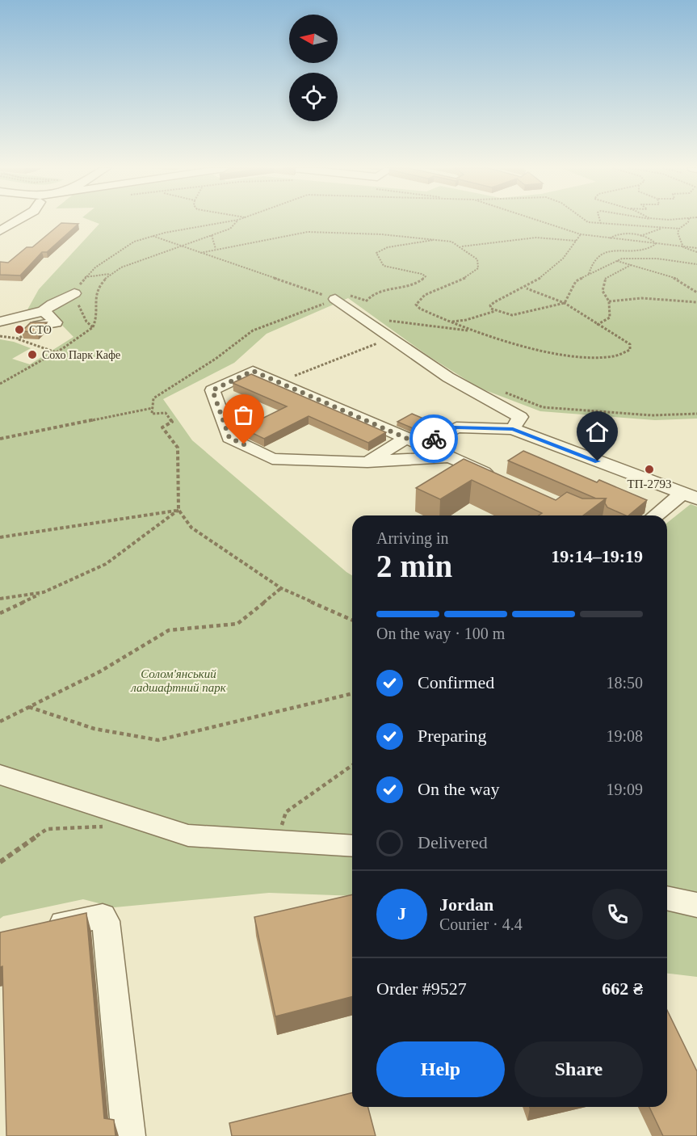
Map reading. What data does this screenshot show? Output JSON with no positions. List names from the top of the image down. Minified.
{"parks":["Солом'янський ладшафтний парк"],"places":["СТО","Сохо Парк Кафе","ТП-2793"],"north":"left","page":{"heading":["2 min","Arriving in","19:14–19:19"],"panel":["Jordan","Courier · 4.4","Order #9527","662 ₴"],"bar":"On the way · 100 m","list":[["Confirmed","18:50"],["Preparing","19:08"],["On the way","19:09"],"Delivered"],"round":"J","buttons":["Help","Share"]}}
